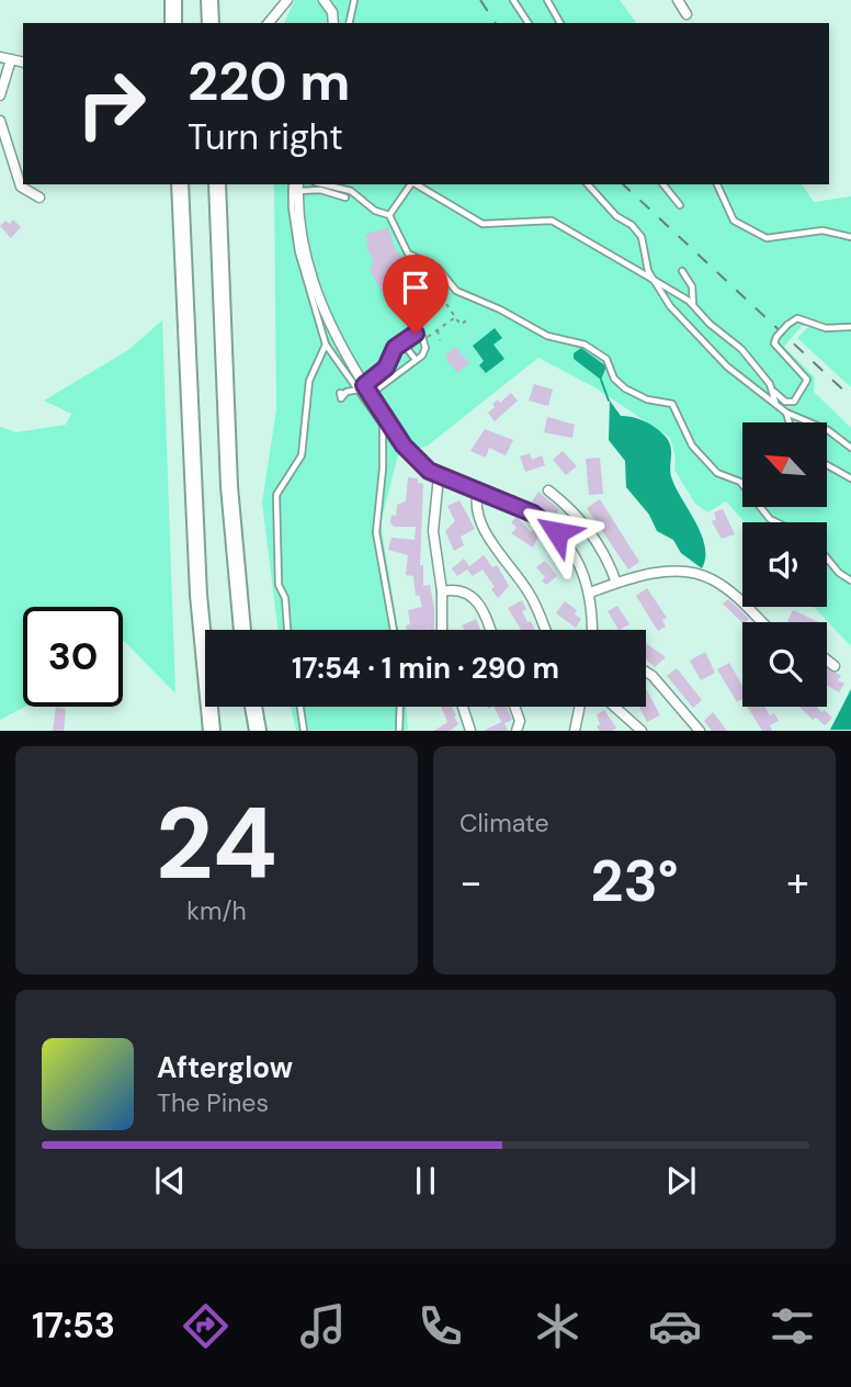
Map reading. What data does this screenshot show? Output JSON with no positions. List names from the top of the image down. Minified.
{"north":"top left","page":{"turn":["220 m","Turn right"],"limit":"30","trip":"17:54 · 1 min · 290 m","tile":[["24","km/h"],"Climate"],"heat":["−","23°","+"],"song":["Afterglow","The Pines"],"tabs":"17:53"}}
